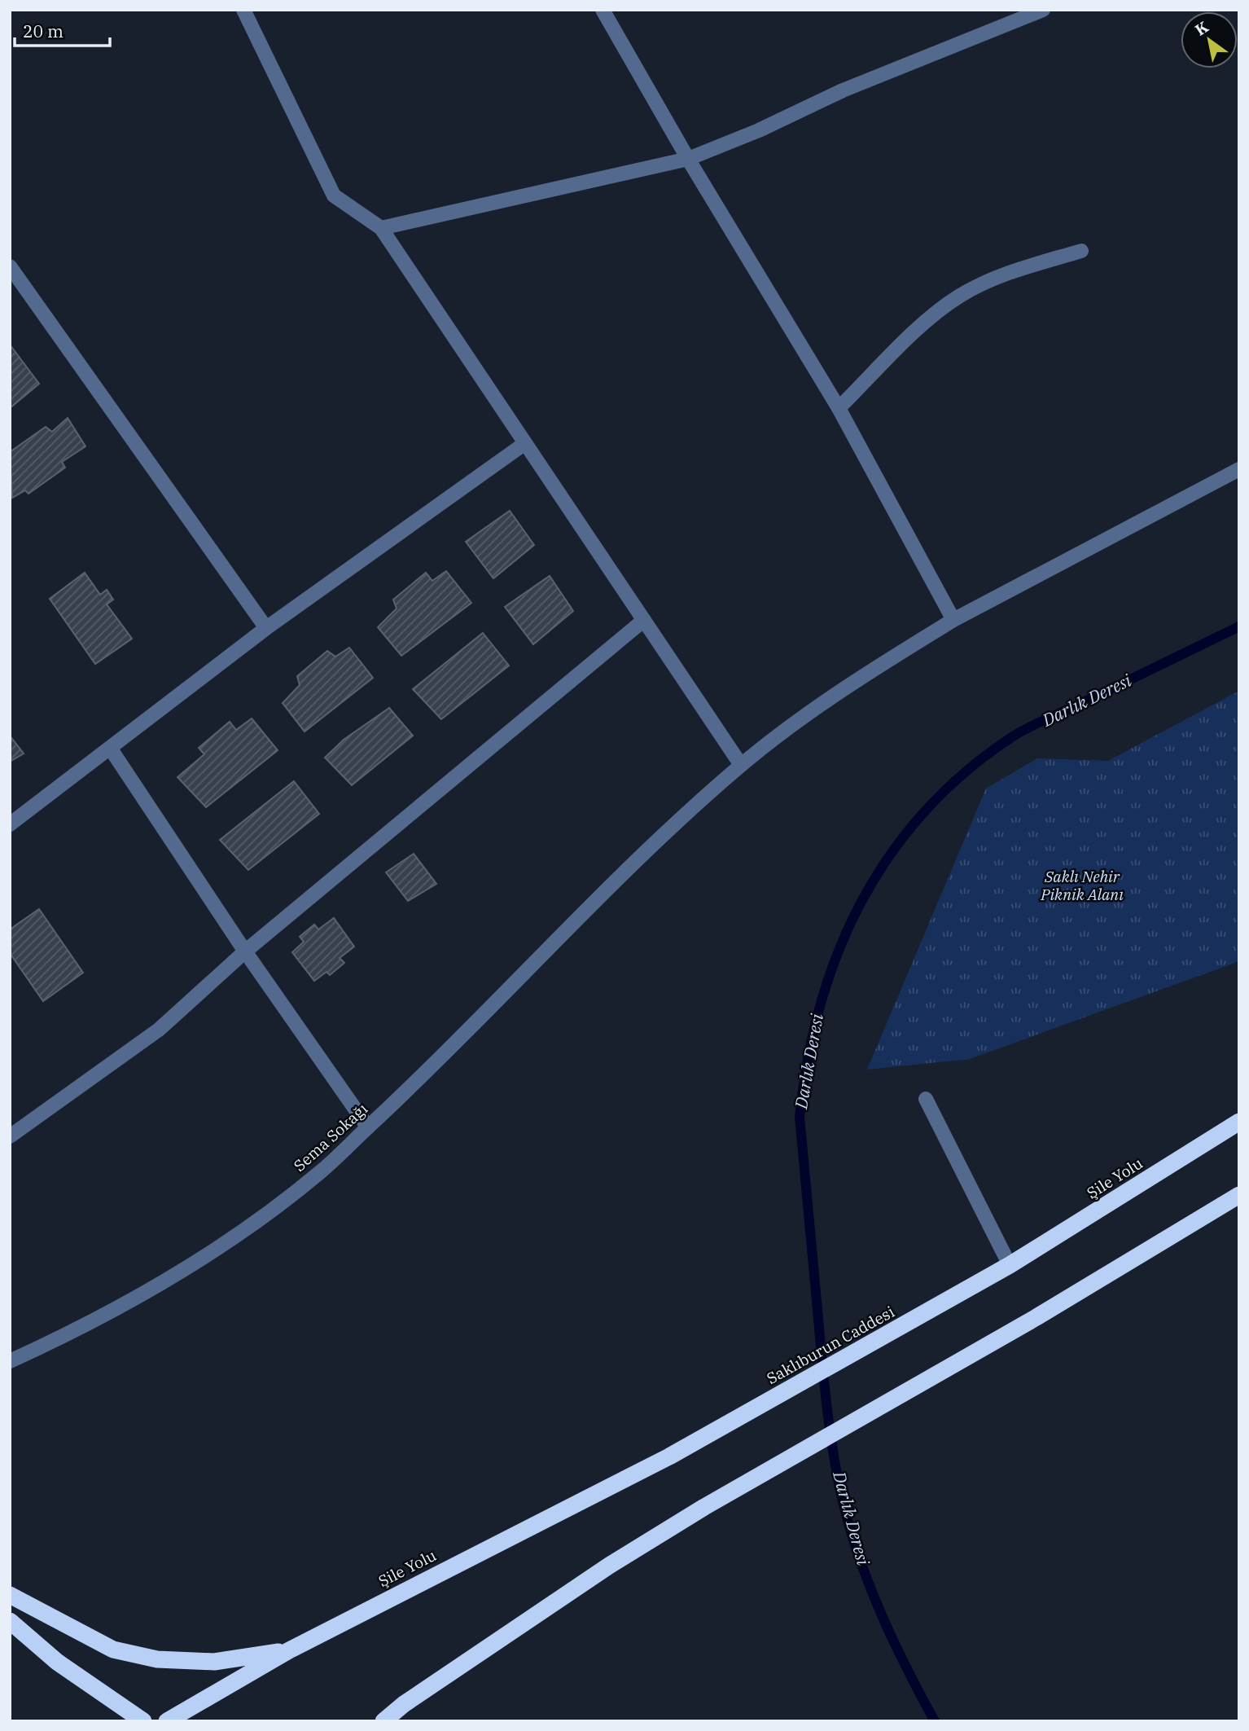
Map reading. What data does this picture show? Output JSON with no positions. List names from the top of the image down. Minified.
{"streets":{"highway":["Şile Yolu","Saklıburun Caddesi"],"street":["Sema Sokağı"]},"crossings":[["Şile Yolu","Saklıburun Caddesi"]],"water":["Darlık Deresi"],"parks":["Saklı Nehir Piknik Alanı"],"scale_bar":"20 m","north":"top left"}
